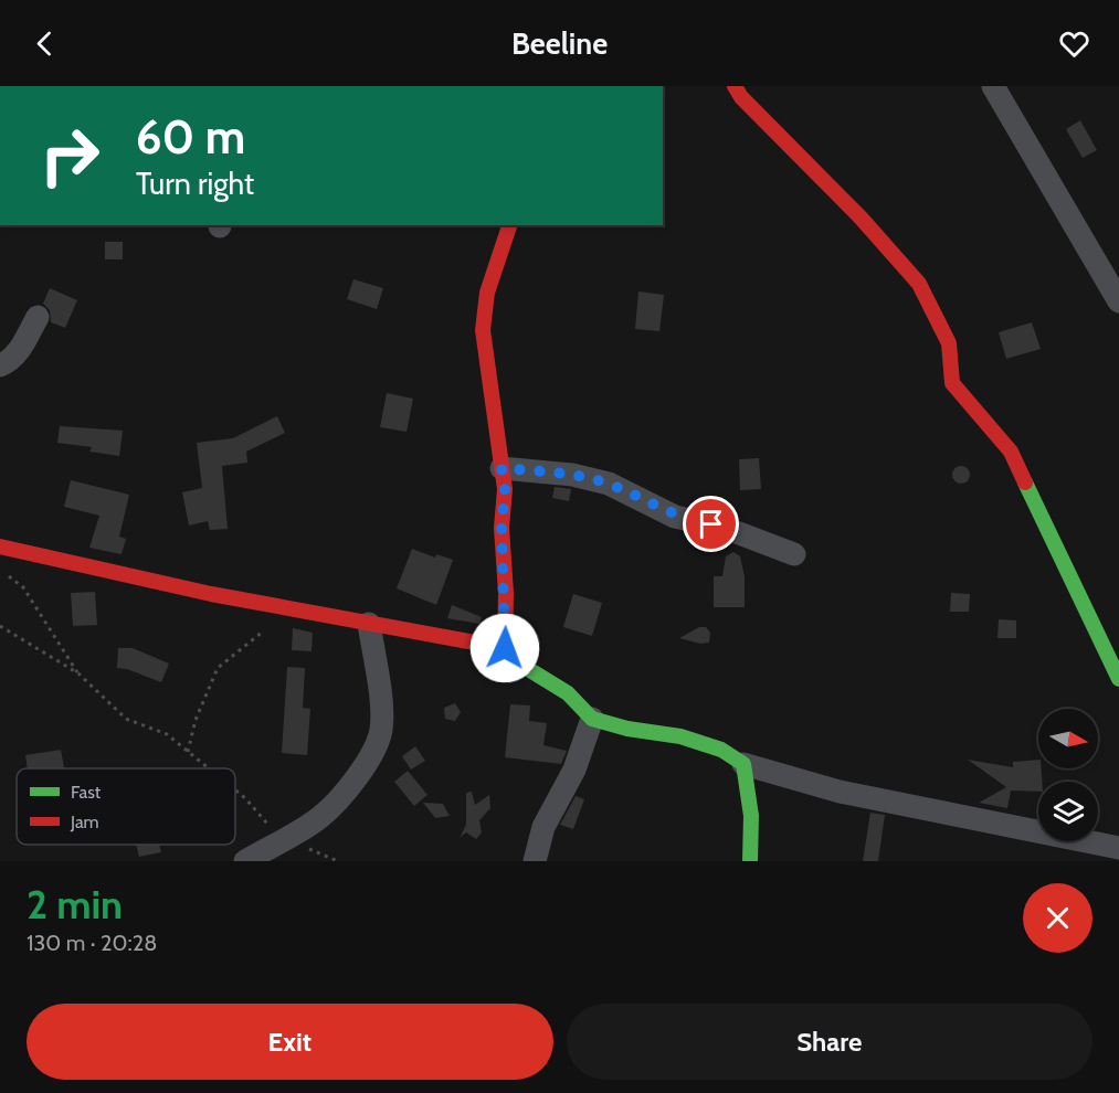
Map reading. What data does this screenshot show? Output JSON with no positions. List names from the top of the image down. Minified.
{"legend":["Fast","Jam"],"north":"right","page":{"header":"Beeline","turn":["60 m","Turn right"],"heading":["2 min","130 m · 20:28"],"buttons":["Exit","Share"]}}
